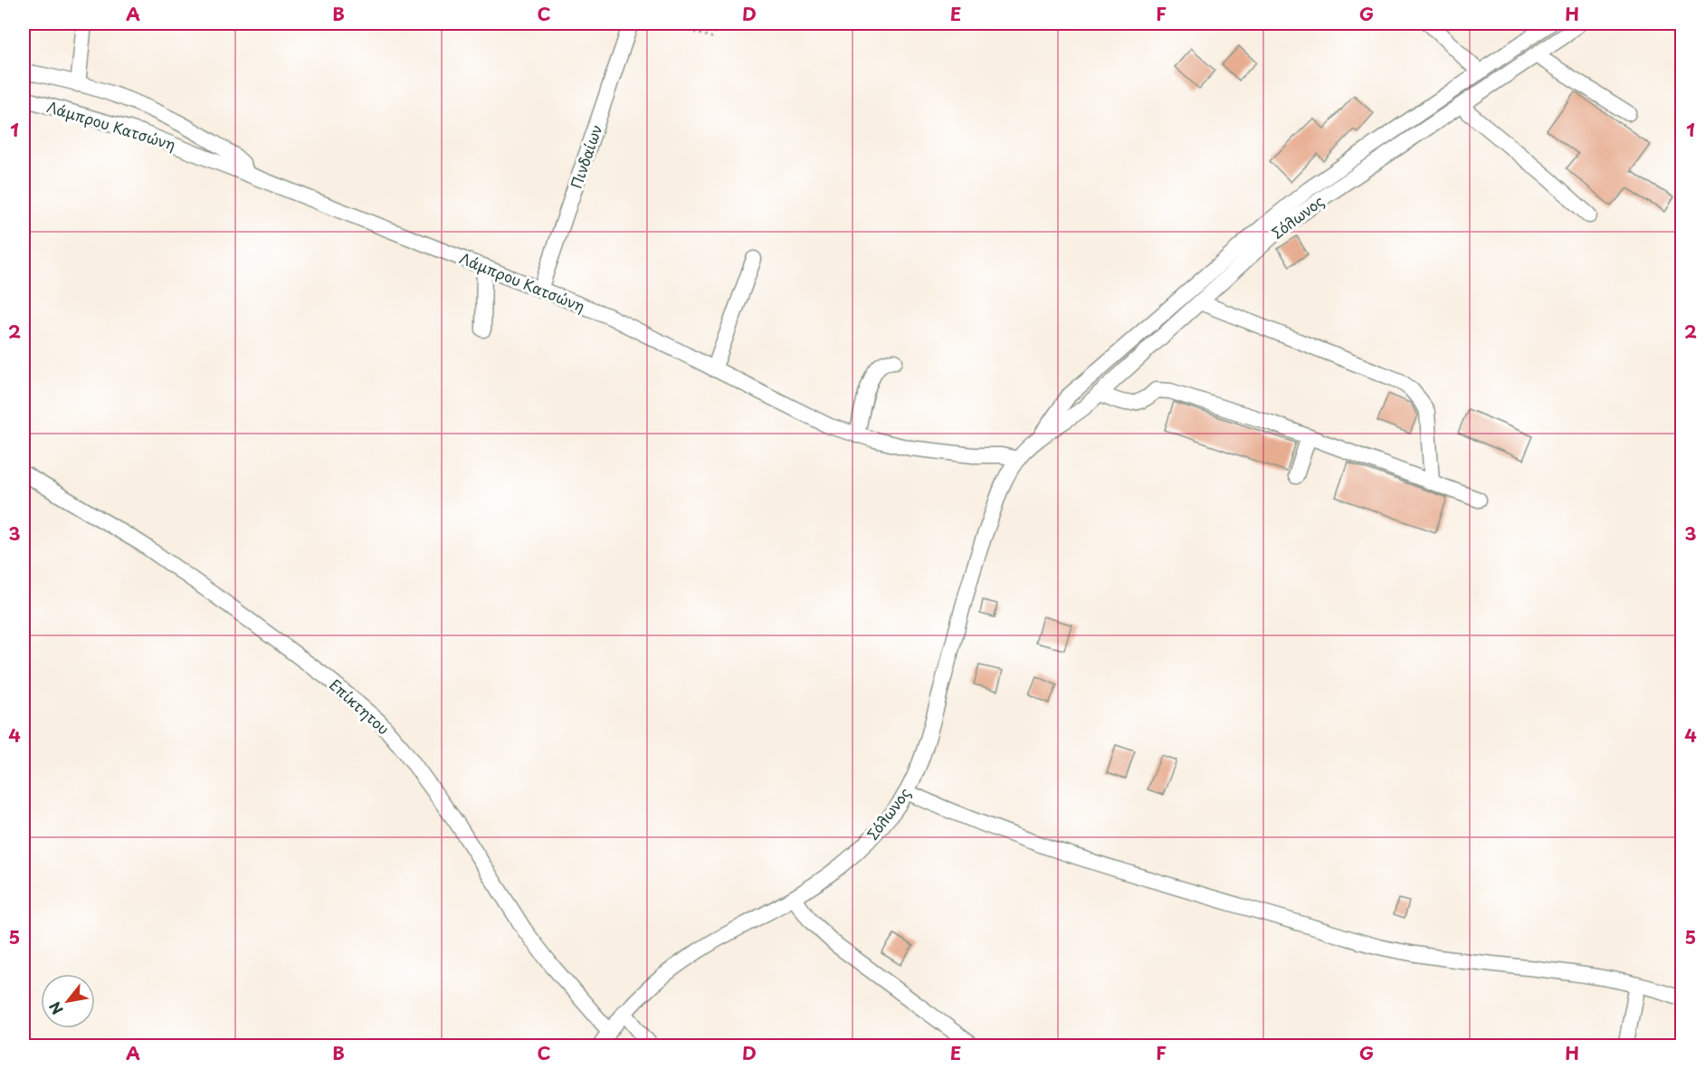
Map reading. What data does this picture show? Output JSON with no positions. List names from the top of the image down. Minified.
{"streets":{"street":["Λάμπρου Κατσώνη","Πινδαίων","Σόλωνος","Επίκτητου"]},"crossings":[["Λάμπρου Κατσώνη","Πινδαίων"],["Λάμπρου Κατσώνη","Σόλωνος"],["Σόλωνος","Επίκτητου"]],"north":"bottom left","grid":{"columns":["A","B","C","D","E","F","G","H"],"rows":["1","2","3","4","5"]}}
